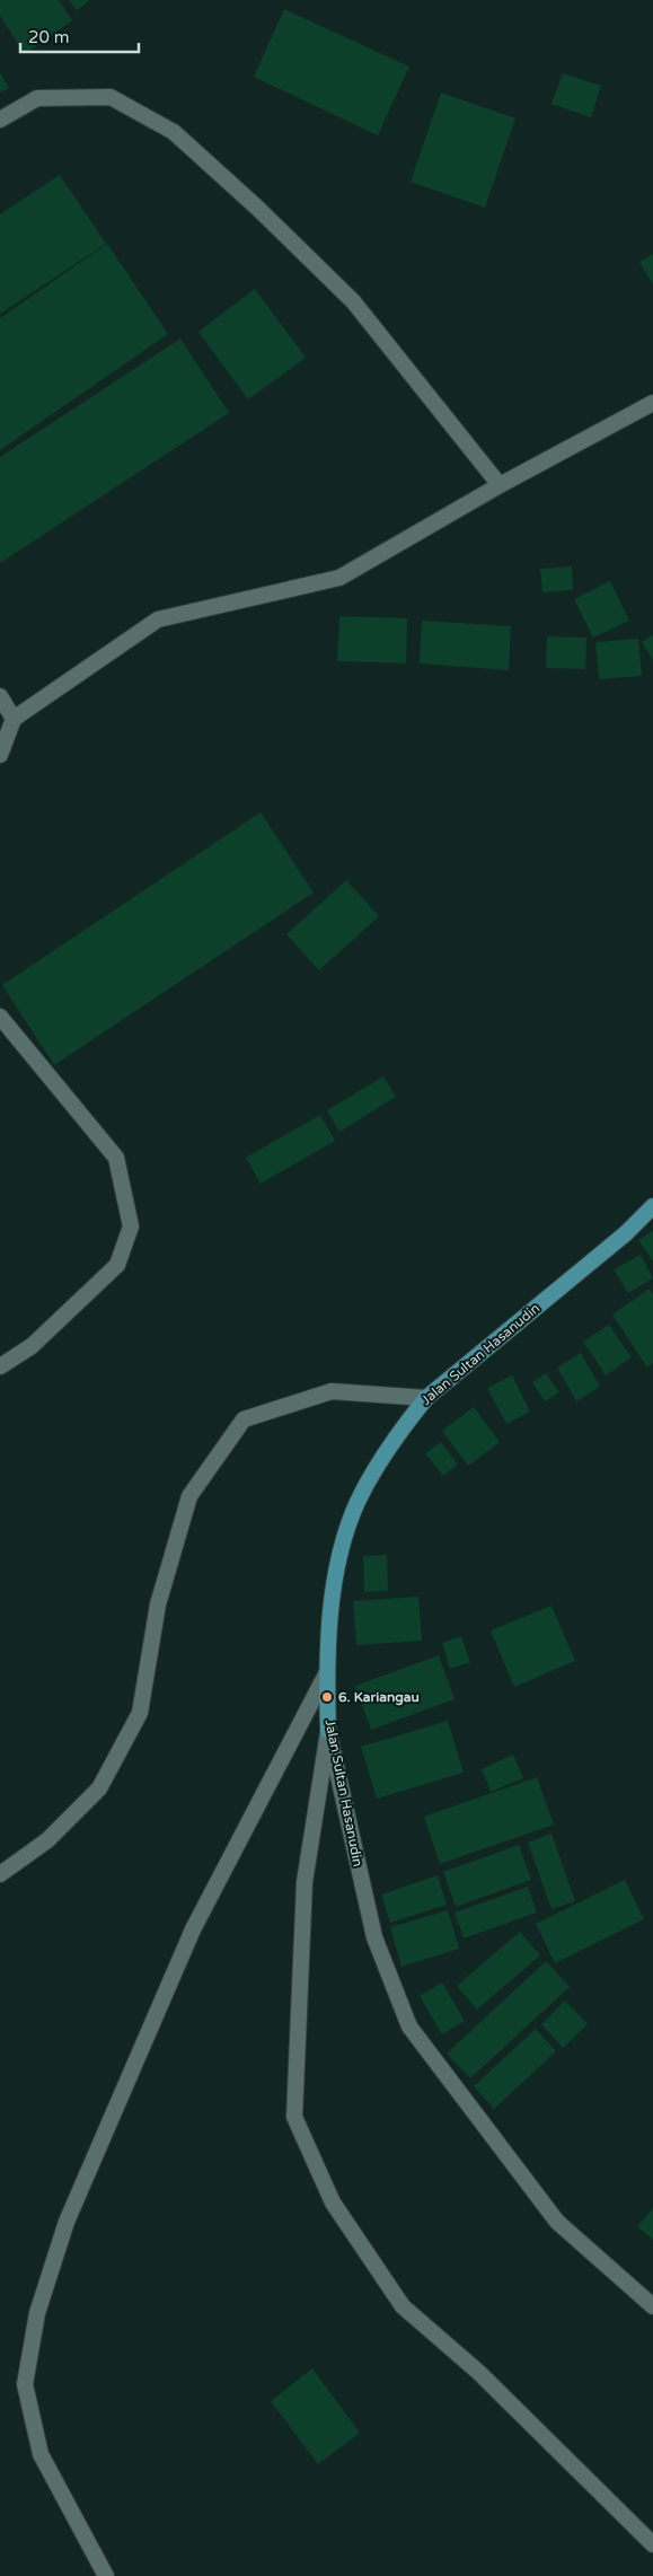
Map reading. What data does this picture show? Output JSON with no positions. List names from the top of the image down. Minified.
{"streets":{"main road":["Jalan Sultan Hasanudin"]},"places":["6. Kariangau"],"scale_bar":"20 m"}
